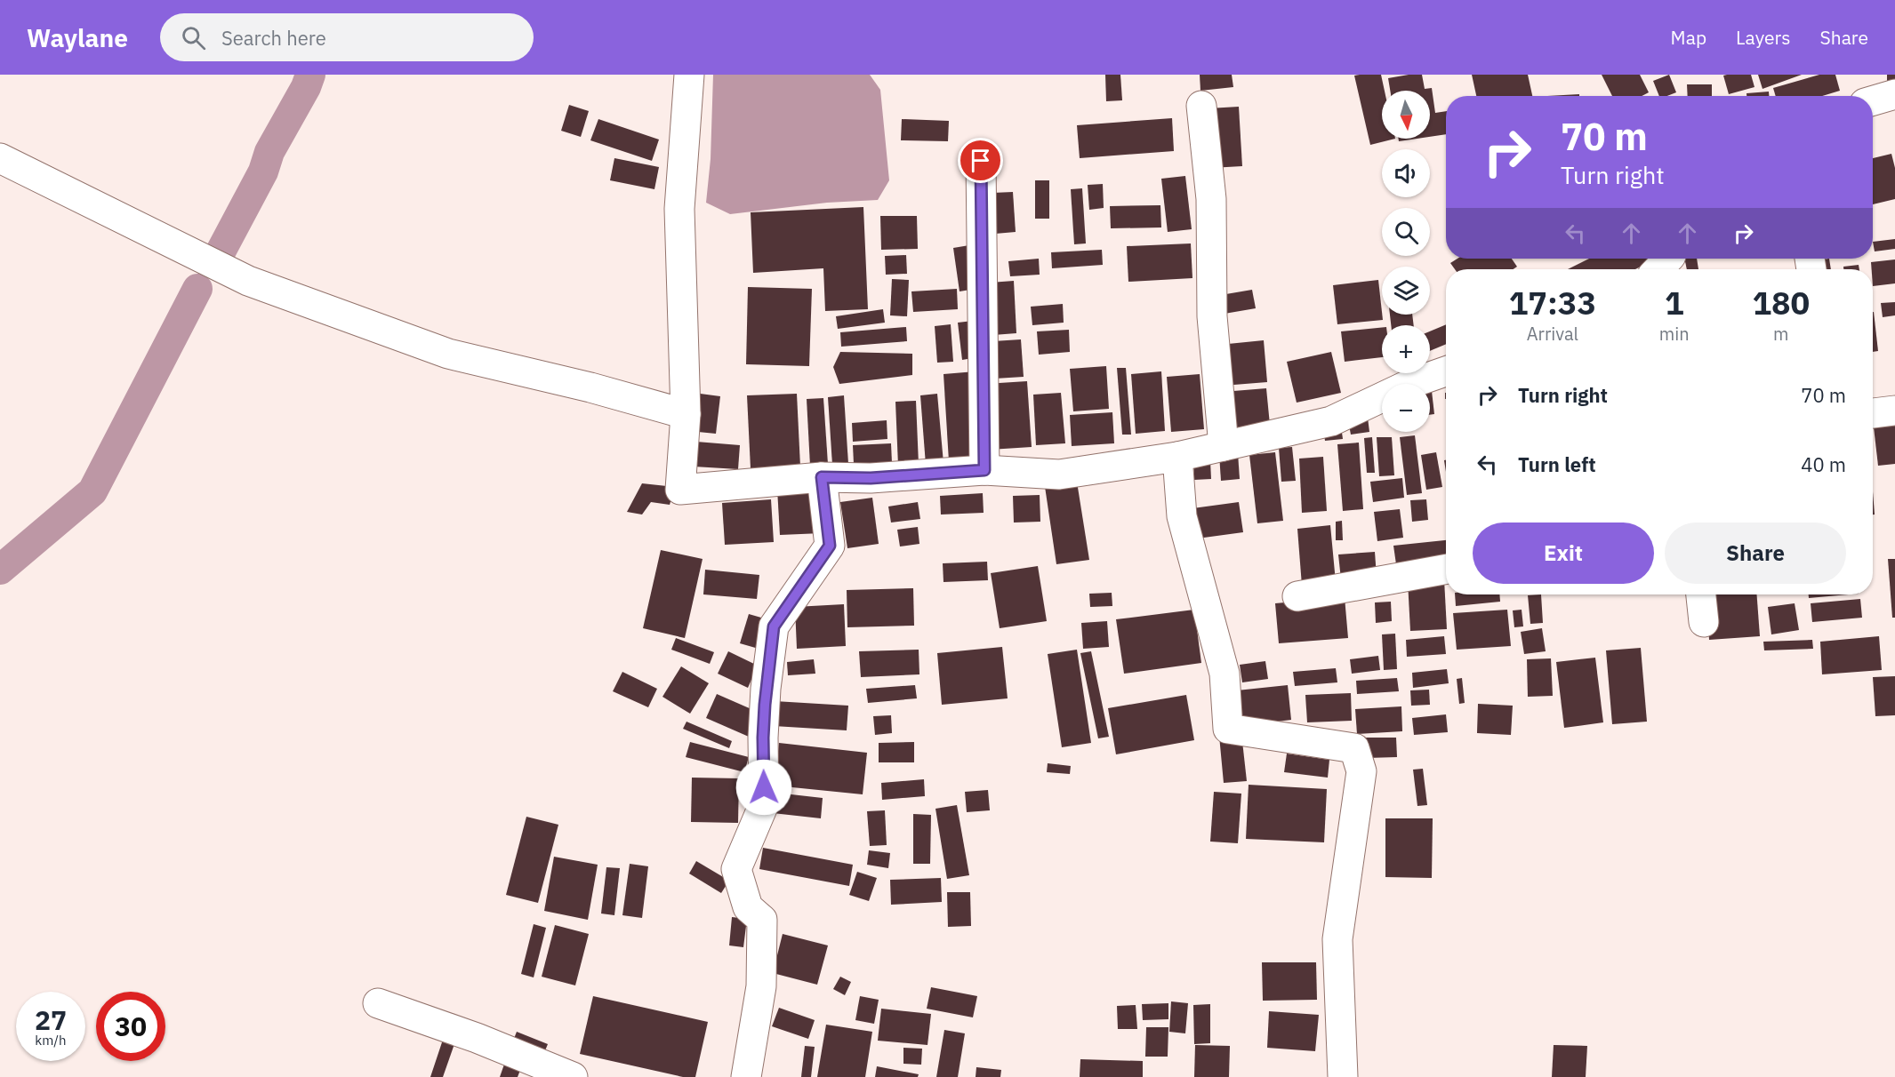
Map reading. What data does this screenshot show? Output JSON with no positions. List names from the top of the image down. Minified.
{"north":"bottom","page":{"header":"Waylane","search":"Search here","nav":["Map","Layers","Share"],"map_buttons":["+","−"],"turn":["70 m","Turn right"],"eta":["17:33","Arrival","1","min","180","m"],"list":[{"name":"Turn right","value":"70 m"},{"name":"Turn left","value":"40 m"}],"buttons":["Exit","Share"],"speed":"27 km/h","limit":"30"}}
